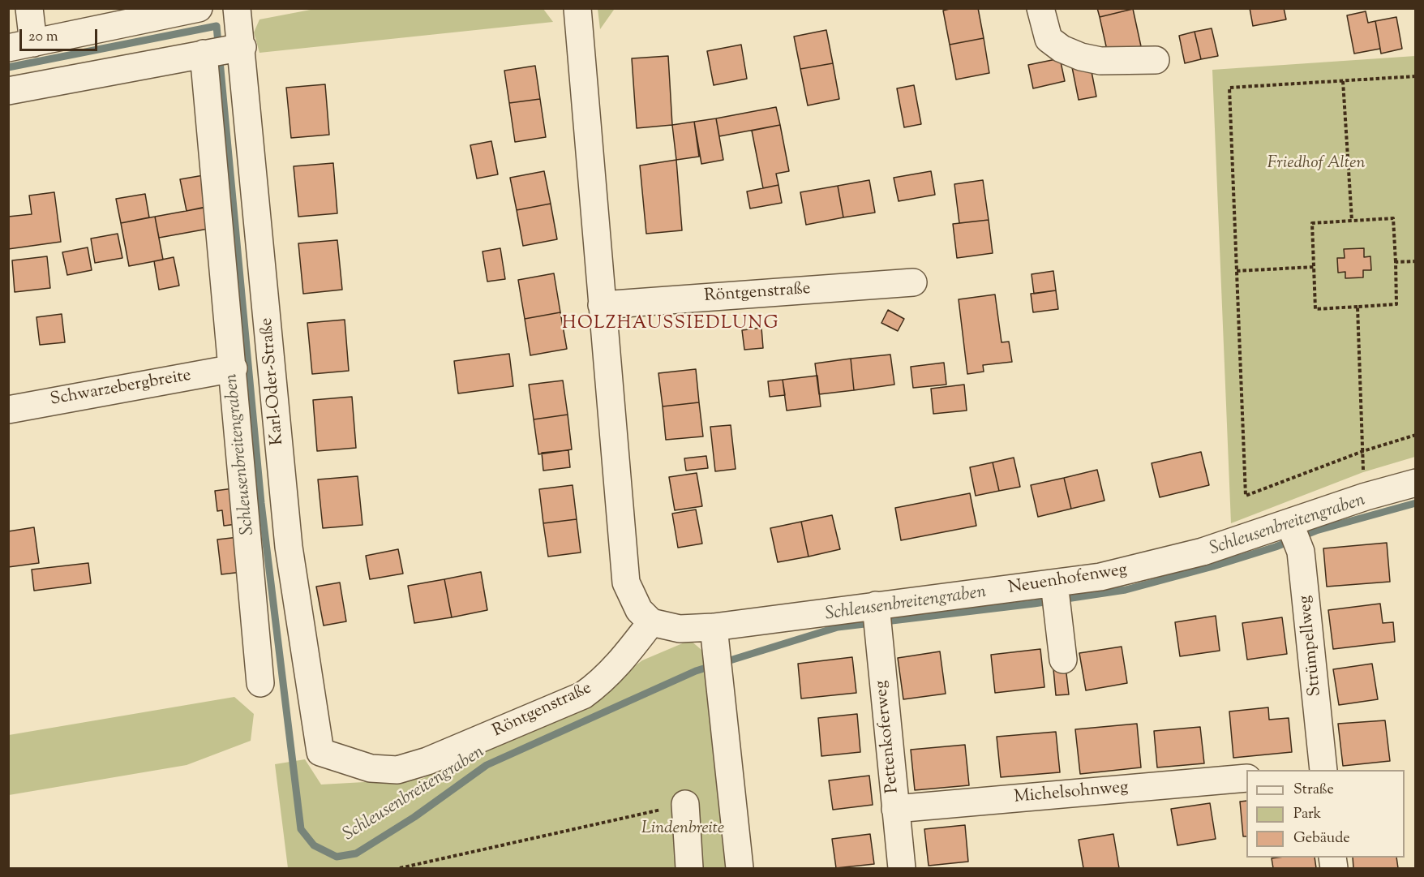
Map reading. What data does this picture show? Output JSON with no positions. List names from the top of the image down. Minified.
{"streets":{"street":["Röntgenstraße","Karl-Oder-Straße","Schwarzebergbreite","Neuenhofenweg","Strümpellweg","Pettenkoferweg","Michelsohnweg"]},"crossings":[["Röntgenstraße","Karl-Oder-Straße"],["Röntgenstraße","Neuenhofenweg"],["Neuenhofenweg","Strümpellweg"],["Neuenhofenweg","Pettenkoferweg"],["Pettenkoferweg","Michelsohnweg"]],"districts":["HOLZHAUSSIEDLUNG"],"water":["Schleusenbreitengraben"],"parks":["Friedhof Alten","Lindenbreite"],"legend":["Straße","Park","Gebäude"],"scale_bar":"20 m"}
